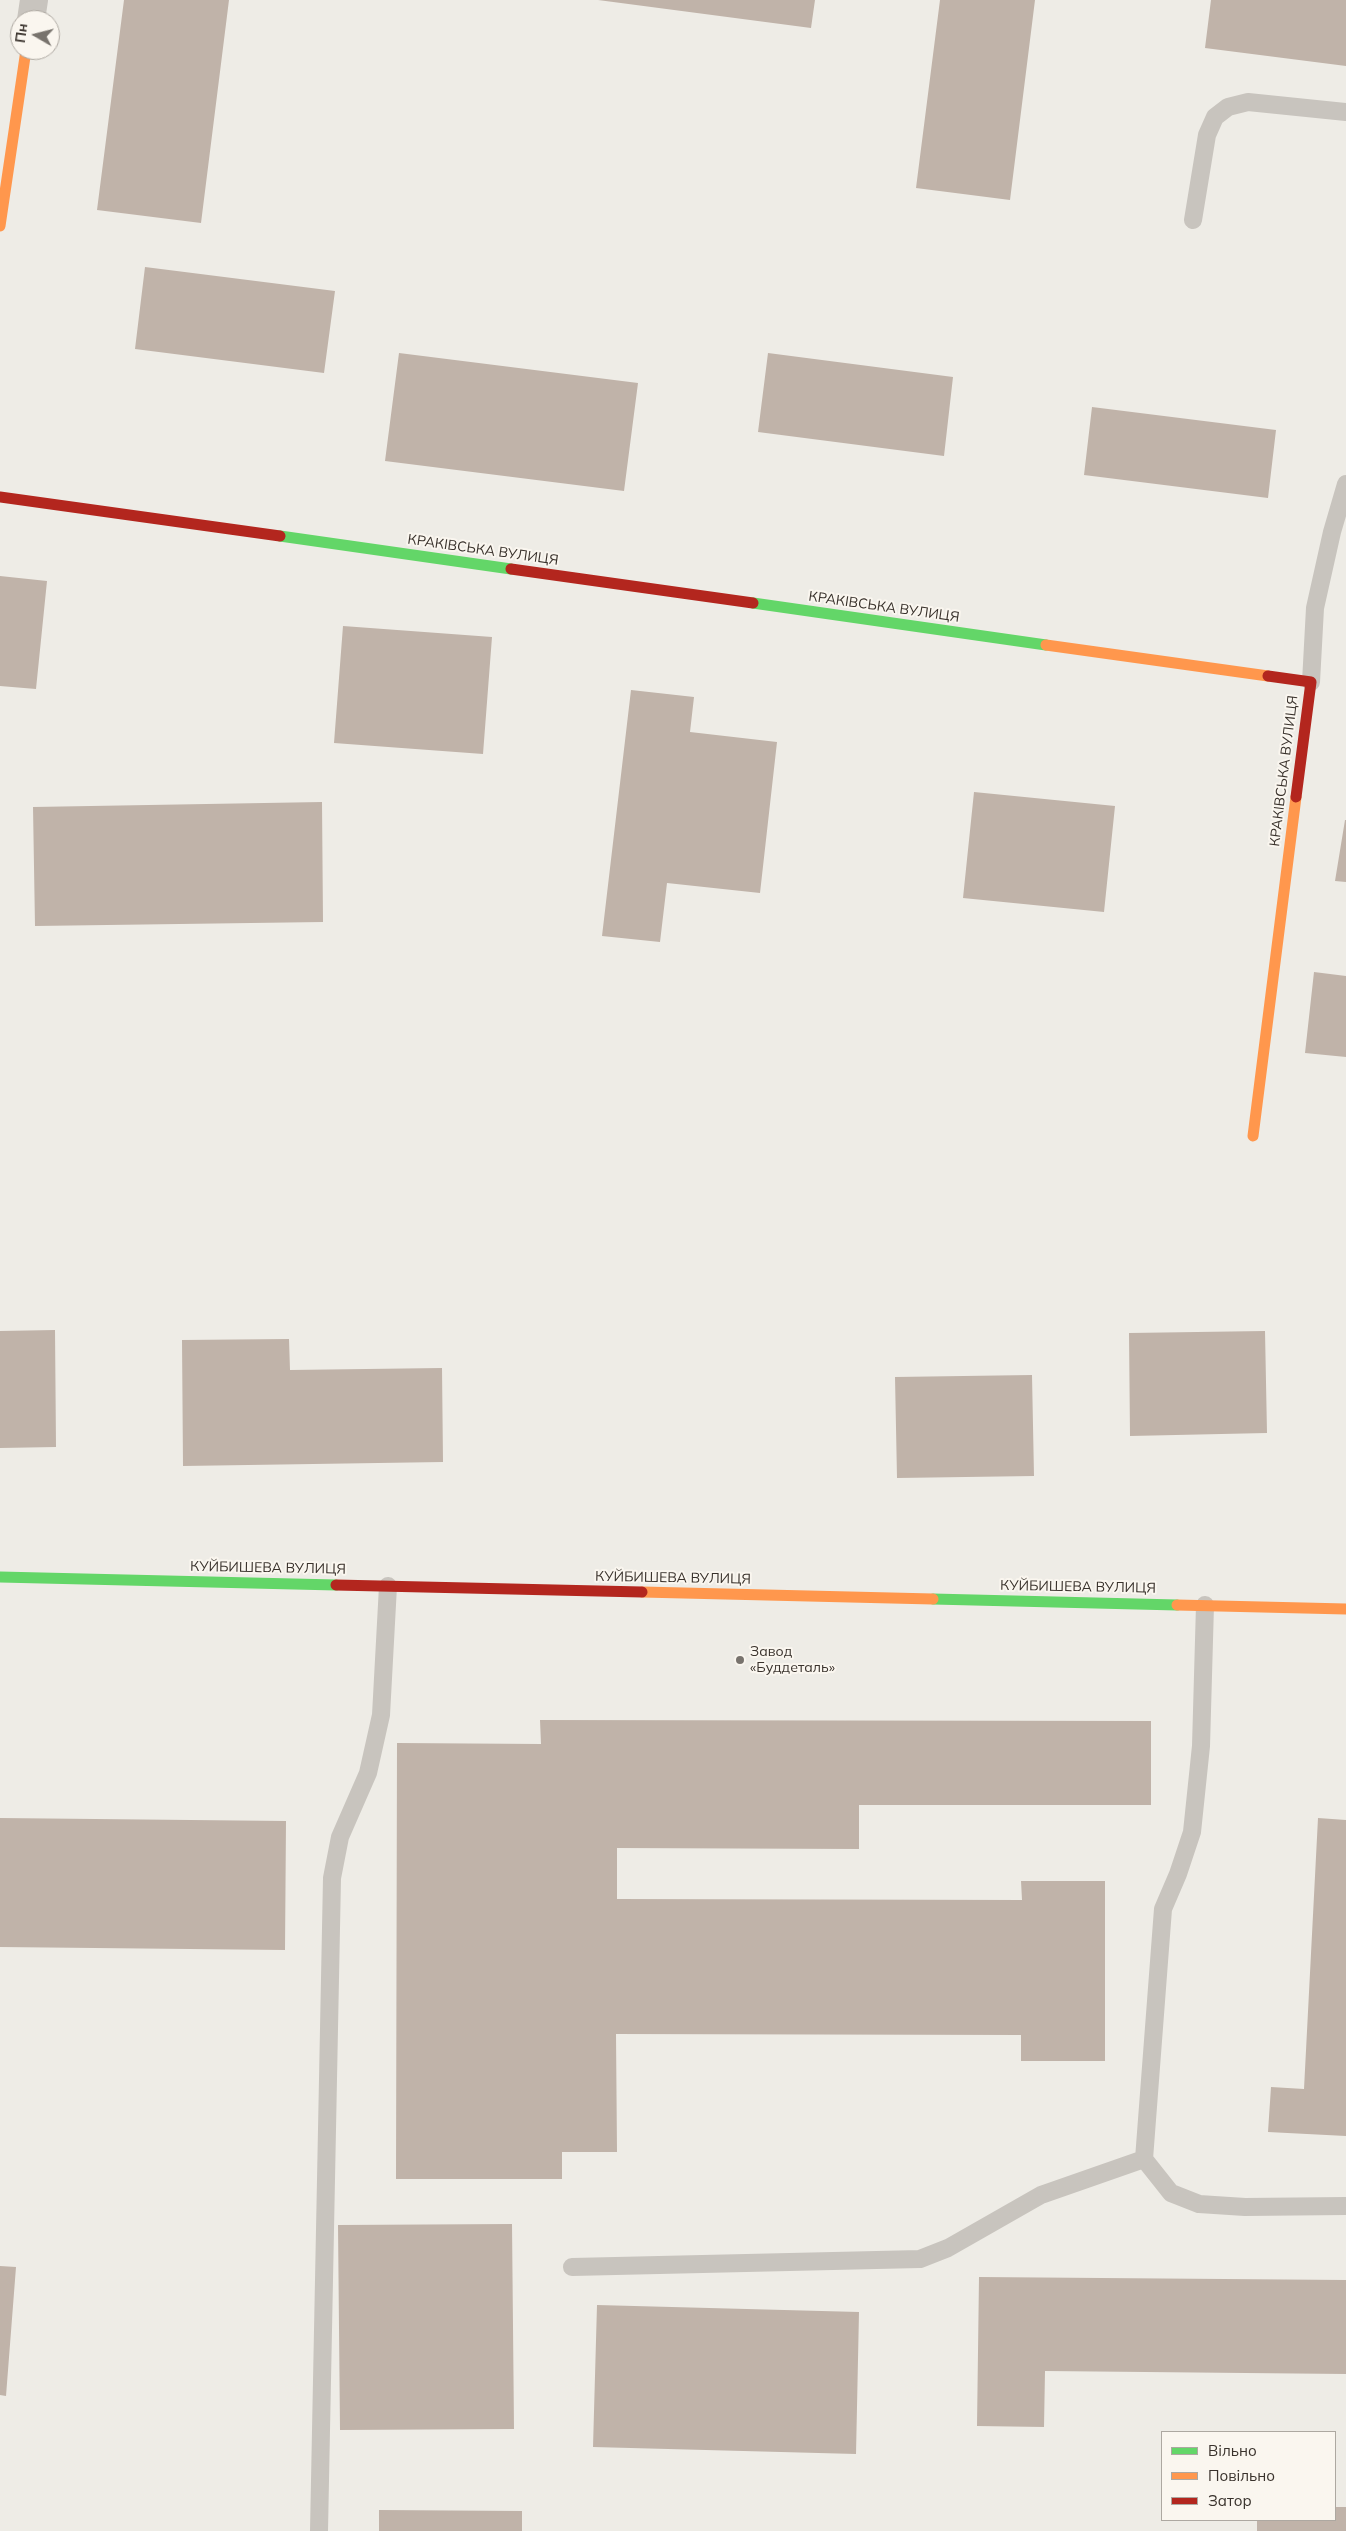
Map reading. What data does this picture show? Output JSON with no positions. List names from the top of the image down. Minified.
{"streets":{"street":["КРАКІВСЬКА ВУЛИЦЯ","КУЙБИШЕВА ВУЛИЦЯ"]},"places":["Завод «Буддеталь»"],"legend":["Вільно","Повільно","Затор"],"north":"left"}
